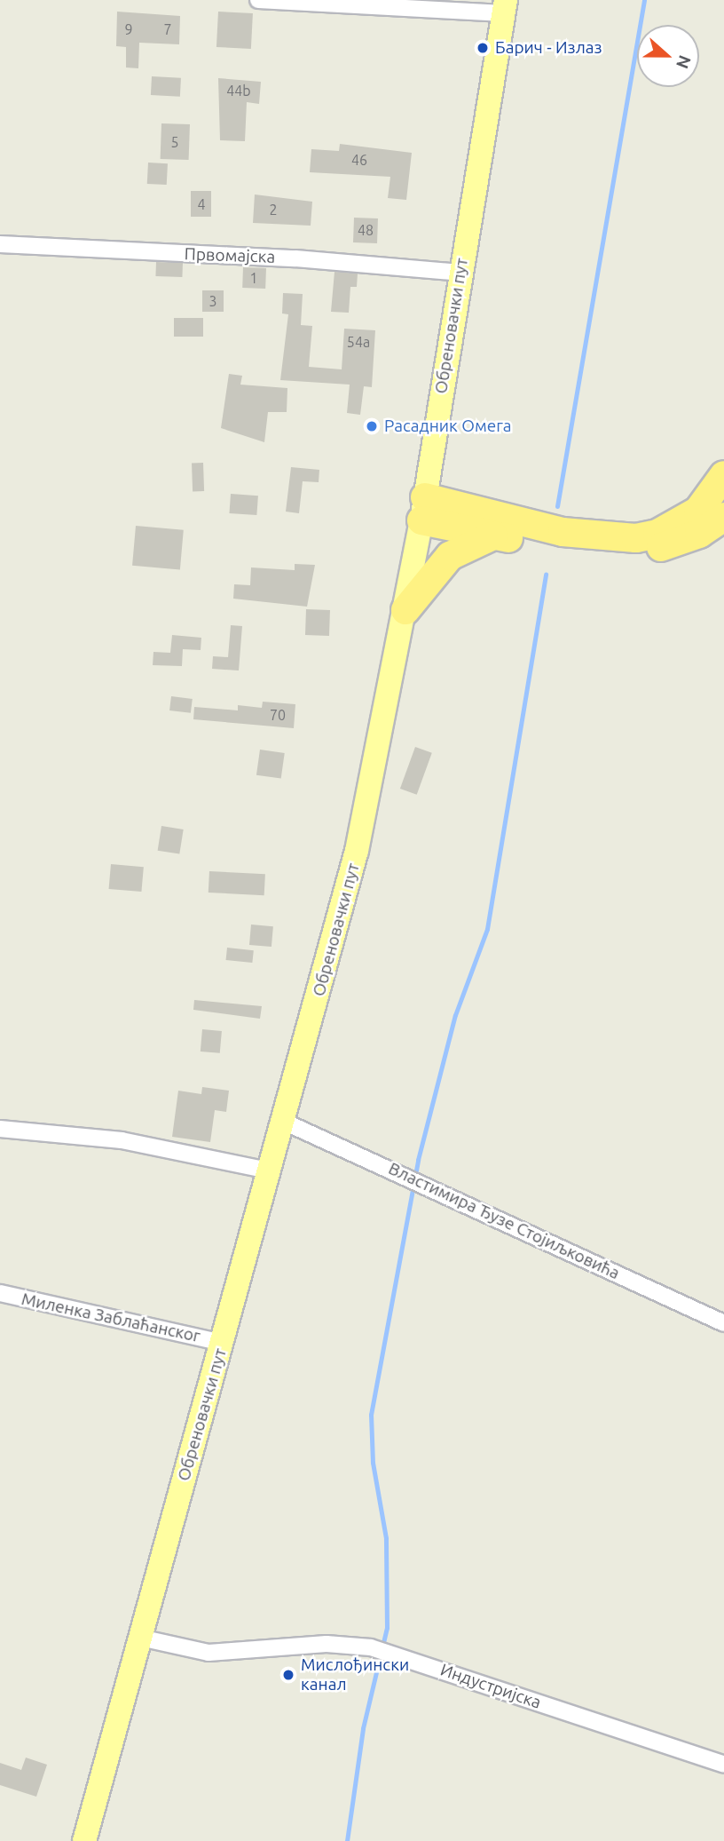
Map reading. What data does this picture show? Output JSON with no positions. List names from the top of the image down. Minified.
{"streets":{"main road":["Обреновачки пут"],"street":["Првомајска","Властимира Ђузе Стојиљковића","Миленка Заблаћанског","Индустријска"]},"crossings":[["Првомајска","Обреновачки пут"],["Обреновачки пут","Властимира Ђузе Стојиљковића"],["Обреновачки пут","Миленка Заблаћанског"],["Обреновачки пут","Индустријска"]],"places":["Барич - Излаз","Расадник Омега","Мислођински канал"],"house_numbers":["9","7","44b","5","46","4","2","48","1","3","54a","70"],"north":"right"}
